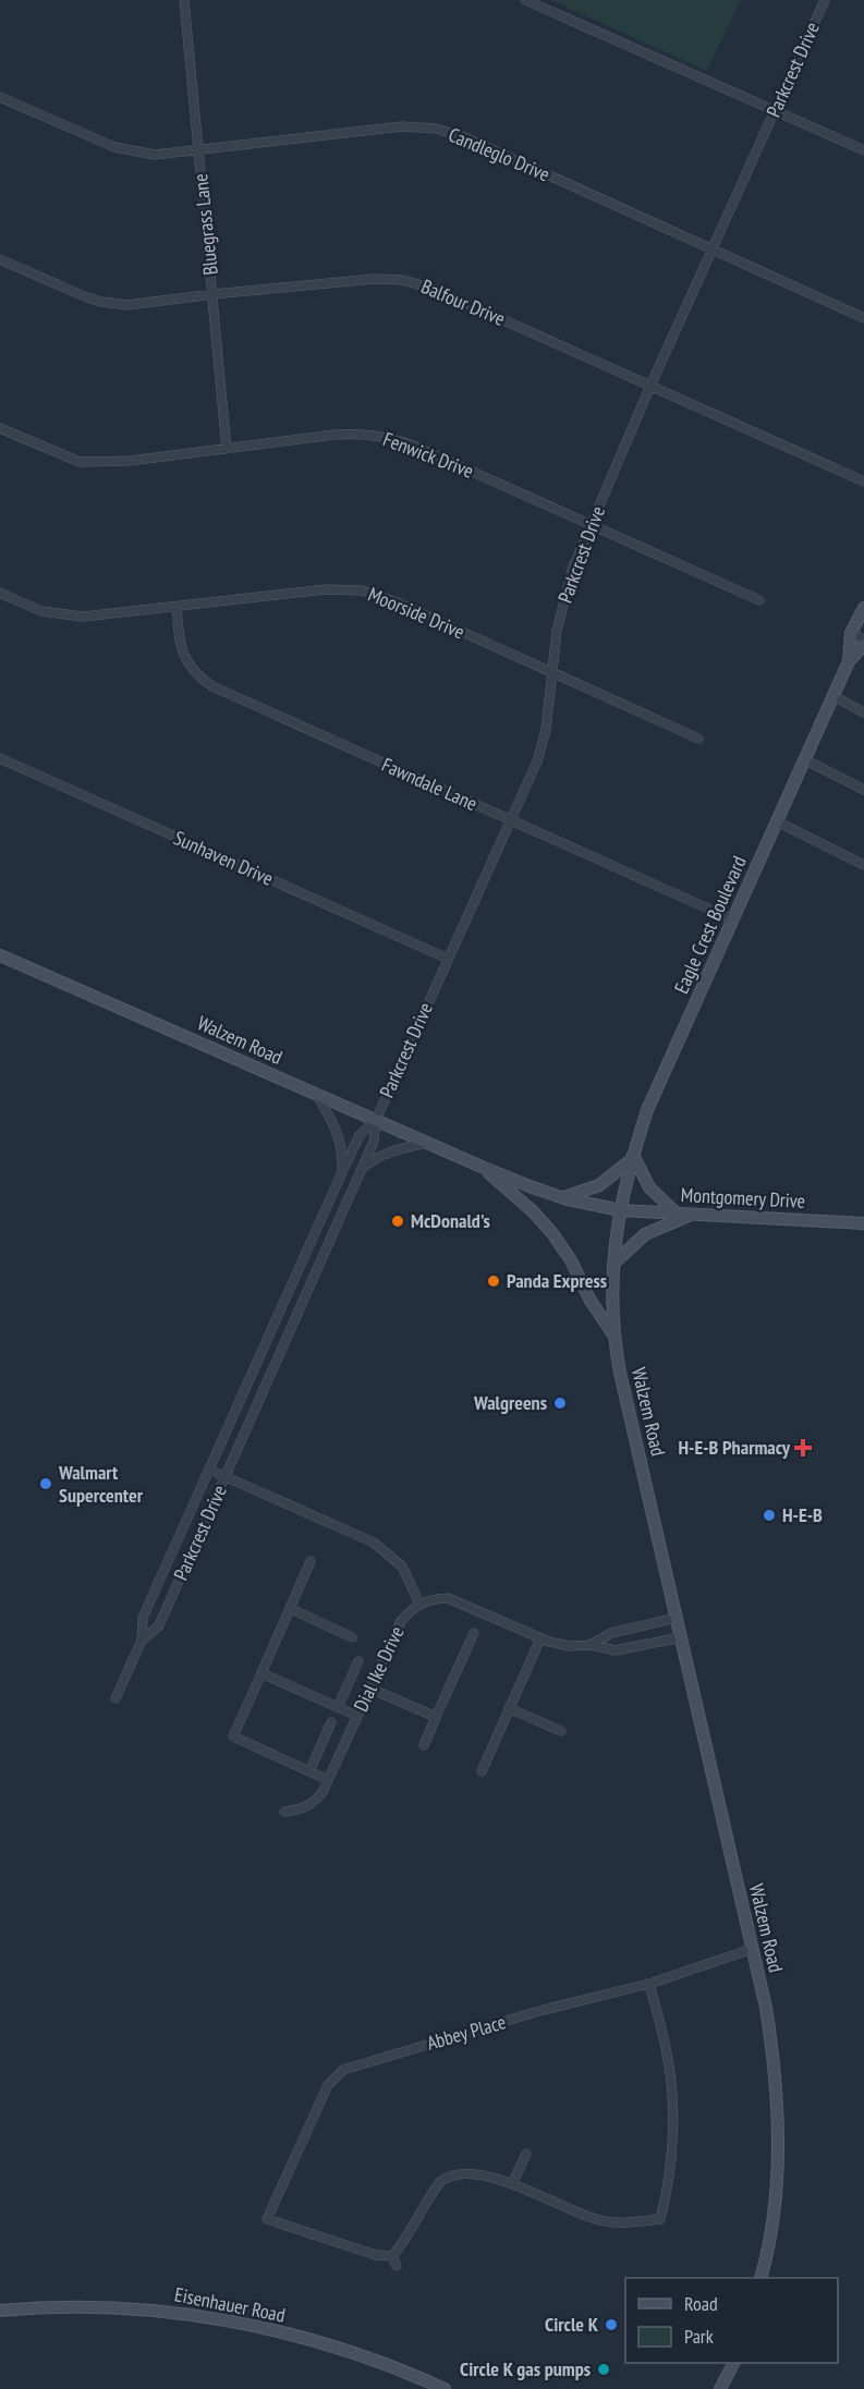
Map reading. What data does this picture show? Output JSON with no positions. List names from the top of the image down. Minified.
{"streets":{"main road":["Eagle Crest Boulevard","Walzem Road","Montgomery Drive","Eisenhauer Road"],"street":["Parkcrest Drive","Candleglo Drive","Bluegrass Lane","Balfour Drive","Fenwick Drive","Moorside Drive","Fawndale Lane","Sunhaven Drive","Dial Ike Drive","Abbey Place"]},"crossings":[["Parkcrest Drive","Candleglo Drive"],["Parkcrest Drive","Balfour Drive"],["Parkcrest Drive","Fenwick Drive"],["Parkcrest Drive","Moorside Drive"],["Parkcrest Drive","Fawndale Lane"],["Parkcrest Drive","Sunhaven Drive"],["Parkcrest Drive","Walzem Road"],["Candleglo Drive","Bluegrass Lane"],["Bluegrass Lane","Balfour Drive"],["Bluegrass Lane","Fenwick Drive"],["Moorside Drive","Fawndale Lane"],["Fawndale Lane","Eagle Crest Boulevard"],["Eagle Crest Boulevard","Walzem Road"],["Eagle Crest Boulevard","Montgomery Drive"],["Walzem Road","Montgomery Drive"],["Walzem Road","Abbey Place"]],"places":{"other":["McDonald's","Panda Express","Walgreens","Walmart Supercenter","H-E-B","Circle K","Circle K gas pumps"],"health":["H-E-B Pharmacy"]},"legend":["Road","Park"]}
